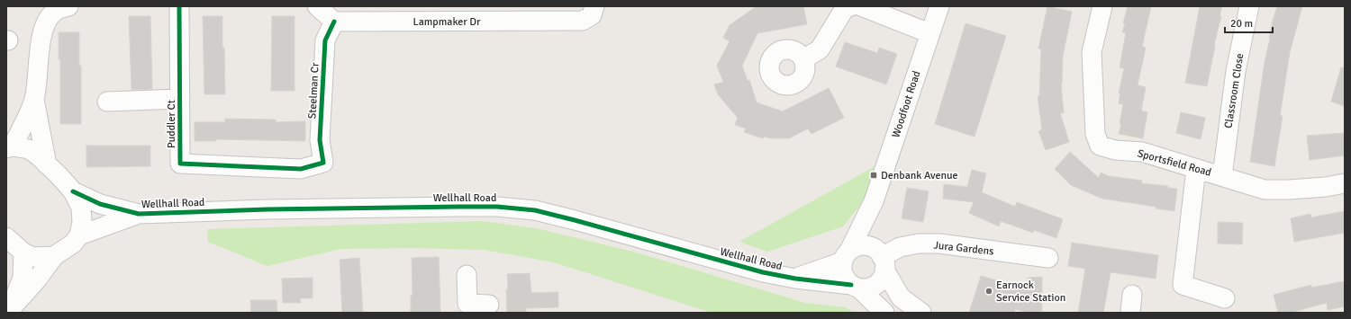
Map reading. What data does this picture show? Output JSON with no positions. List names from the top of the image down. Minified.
{"streets":{"street":["Lampmaker Dr","Steelman Cr","Classroom Close","Woodfoot Road","Puddler Ct","Sportsfield Road","Wellhall Road","Jura Gardens"]},"crossings":[["Lampmaker Dr","Steelman Cr"],["Steelman Cr","Puddler Ct"],["Classroom Close","Sportsfield Road"],["Woodfoot Road","Wellhall Road"],["Woodfoot Road","Jura Gardens"],["Wellhall Road","Jura Gardens"]],"places":{"transit":["Denbank Avenue"],"other":["Earnock Service Station"]},"scale_bar":"20 m"}
